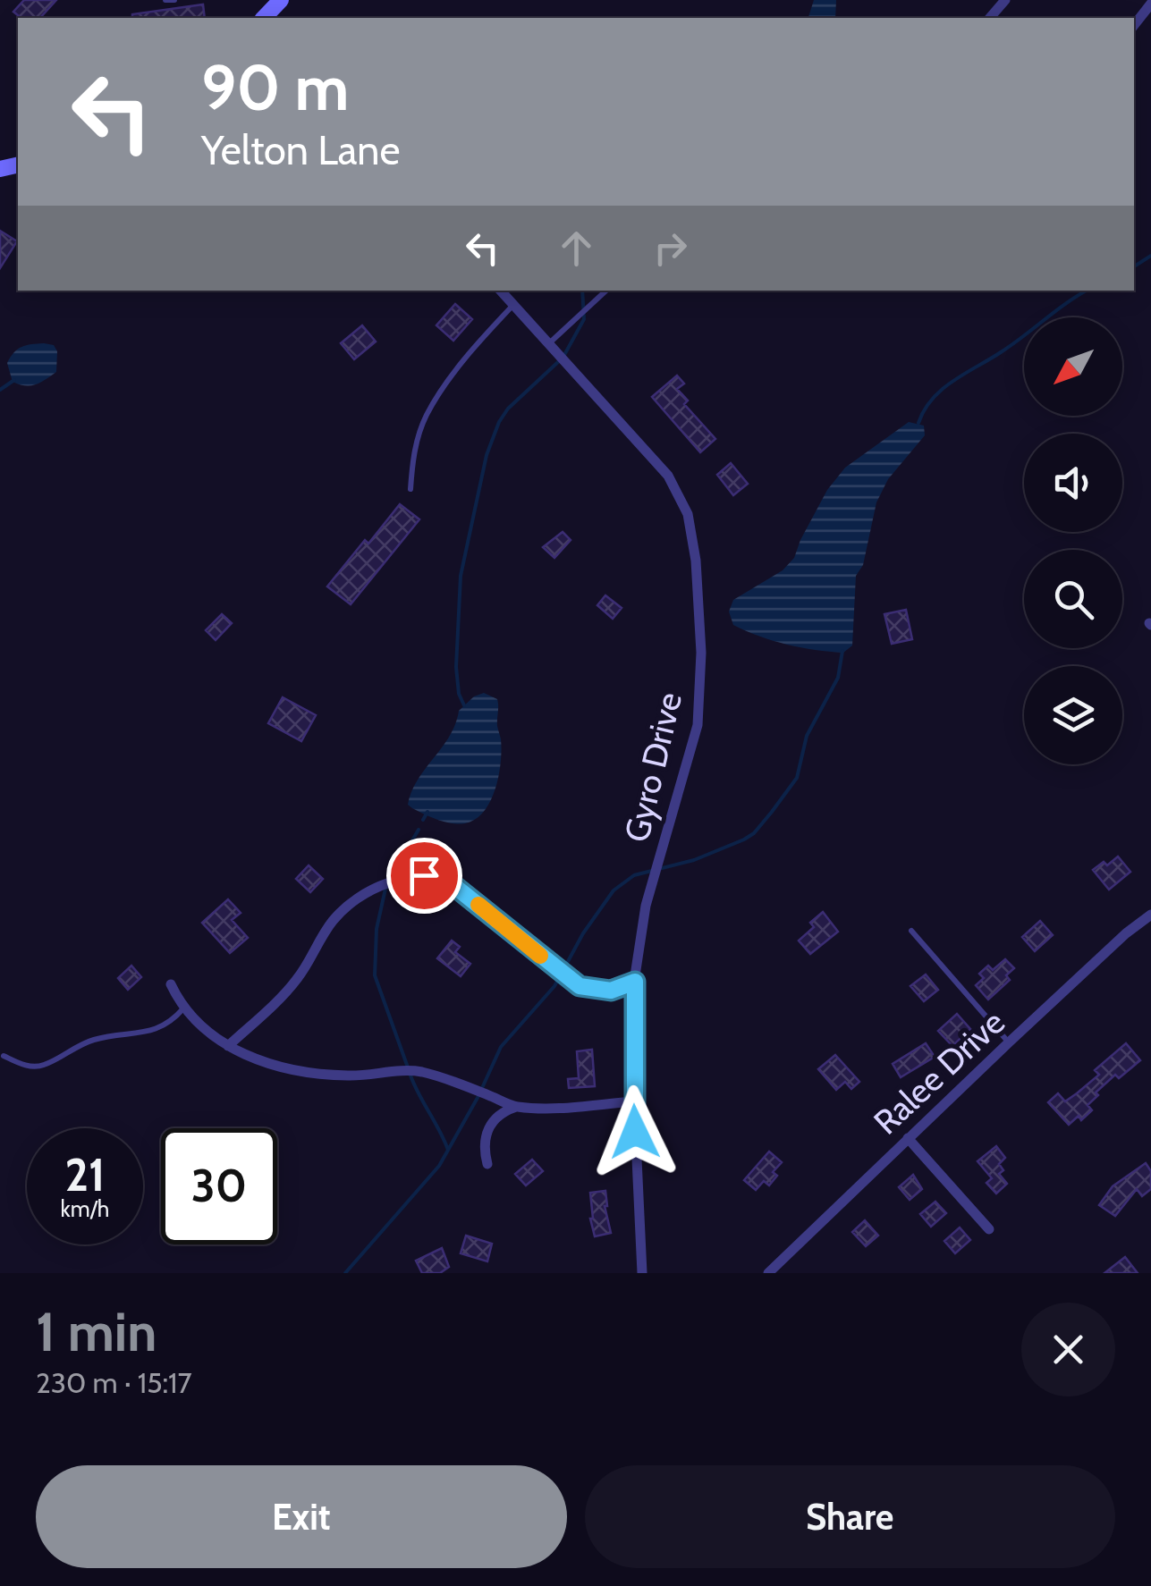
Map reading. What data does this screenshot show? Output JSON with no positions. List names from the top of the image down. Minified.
{"streets":{"street":["Gyro Drive","Ralee Drive"]},"north":"bottom left","page":{"turn":["90 m","Yelton Lane"],"speed":"21 km/h","limit":"30","heading":["1 min","230 m · 15:17"],"buttons":["Exit","Share"]}}
